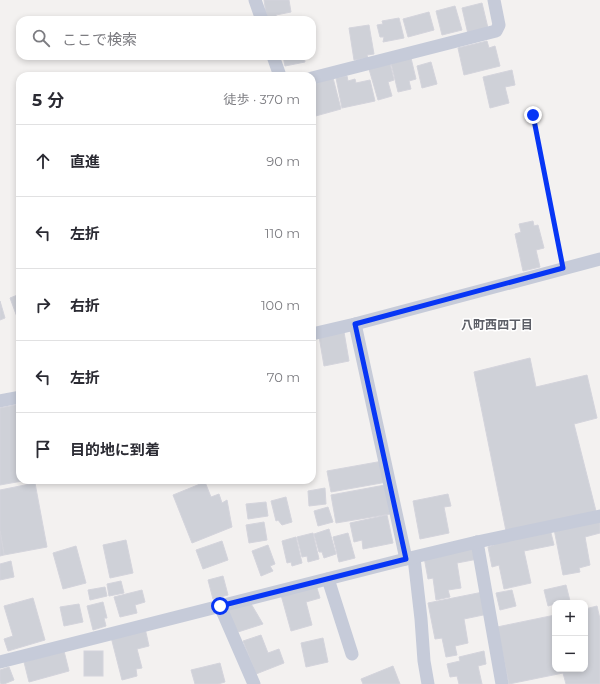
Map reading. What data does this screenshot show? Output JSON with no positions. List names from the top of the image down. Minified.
{"districts":["八町西四丁目"],"page":{"search":"ここで検索","heading":["5 分","徒歩 · 370 m"],"list":[["直進","90 m"],["左折","110 m"],["右折","100 m"],["左折","70 m"],"目的地に到着"],"map_buttons":["+","−"]}}
